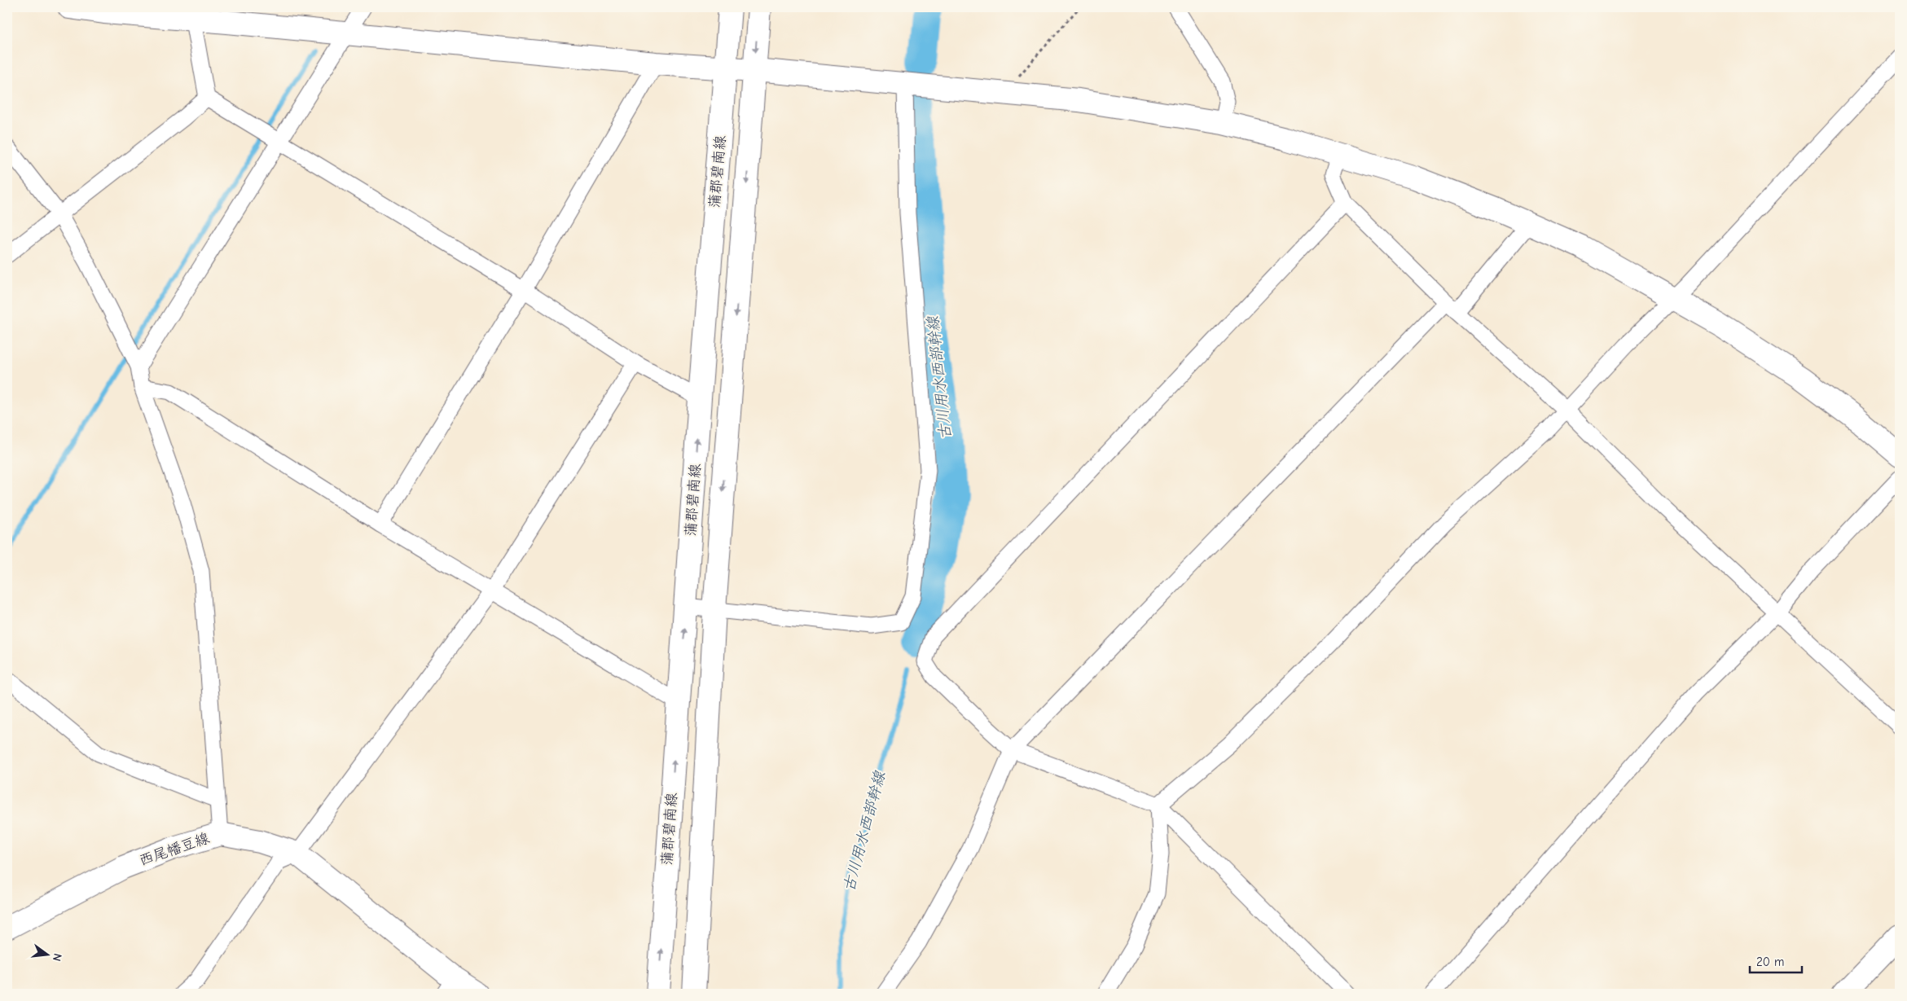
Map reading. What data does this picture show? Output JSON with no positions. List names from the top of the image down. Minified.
{"streets":{"main road":["蒲郡碧南線","西尾幡豆線"]},"water":["古川用水西部幹線"],"scale_bar":"20 m","north":"right"}
